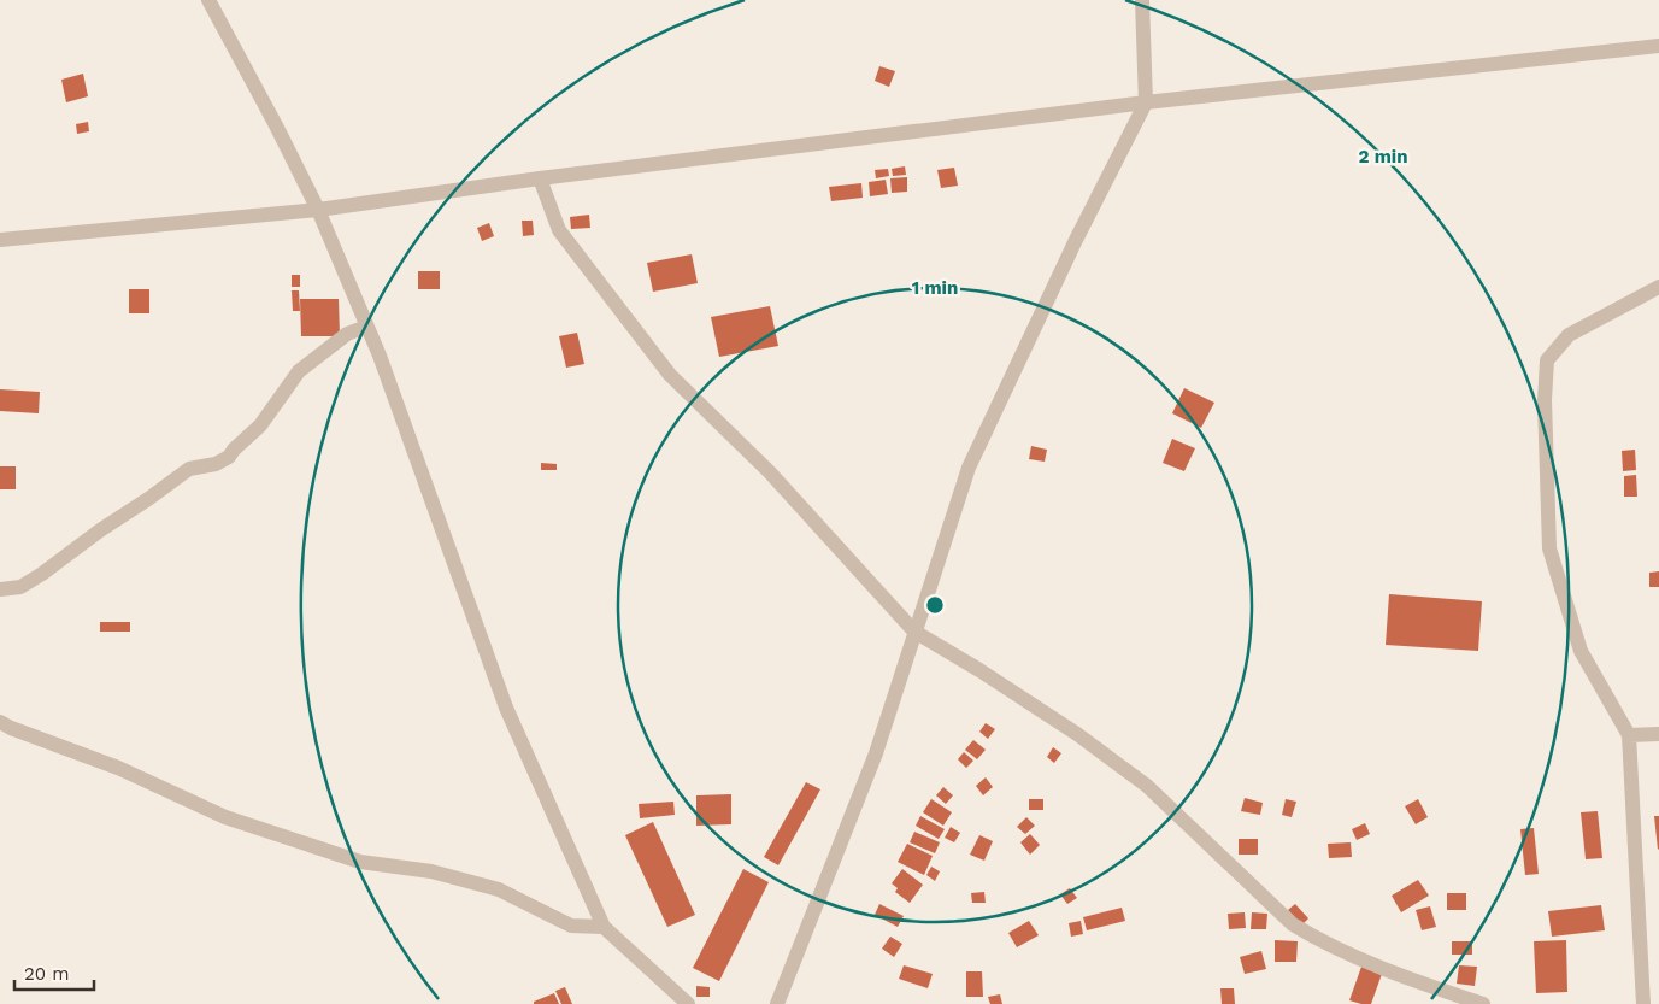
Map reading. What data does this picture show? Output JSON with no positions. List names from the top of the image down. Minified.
{"scale_bar":"20 m","rings":["2 min","1 min"]}
